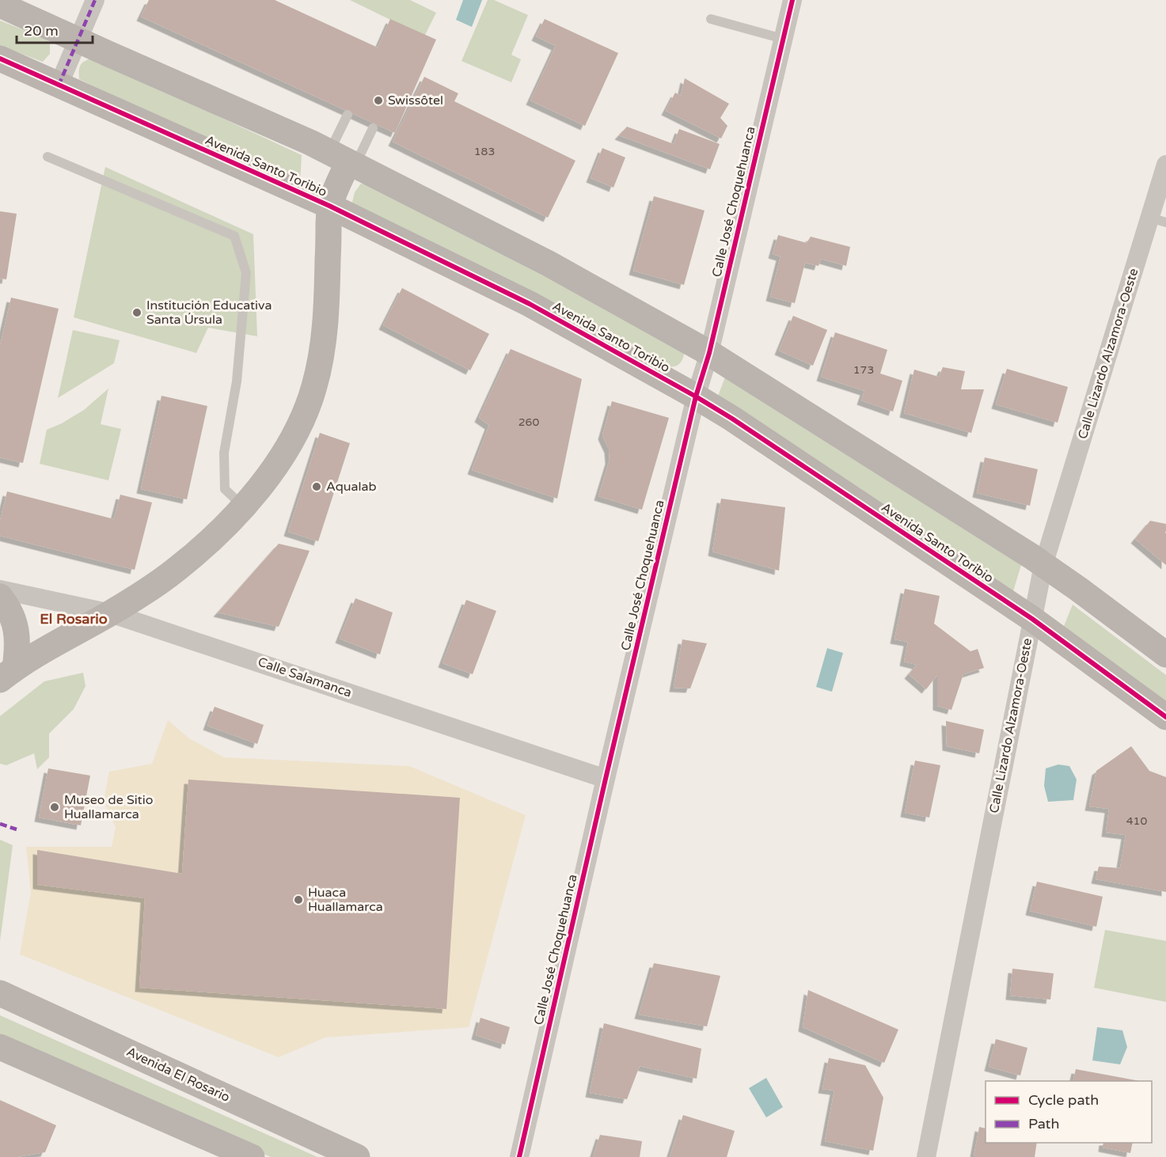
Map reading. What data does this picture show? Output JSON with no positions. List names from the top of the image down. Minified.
{"streets":{"street":["Avenida Santo Toribio","Calle José Choquehuanca","Calle Lizardo Alzamora-Oeste","Calle Salamanca","Avenida El Rosario"]},"crossings":[["Avenida Santo Toribio","Calle José Choquehuanca"],["Avenida Santo Toribio","Calle Lizardo Alzamora-Oeste"],["Calle José Choquehuanca","Calle Salamanca"]],"districts":["El Rosario"],"places":["Swissôtel","Institución Educativa Santa Úrsula","Aqualab","Museo de Sitio Huallamarca","Huaca Huallamarca"],"house_numbers":["183","173","260","410"],"legend":["Cycle path","Path"],"scale_bar":"20 m"}
